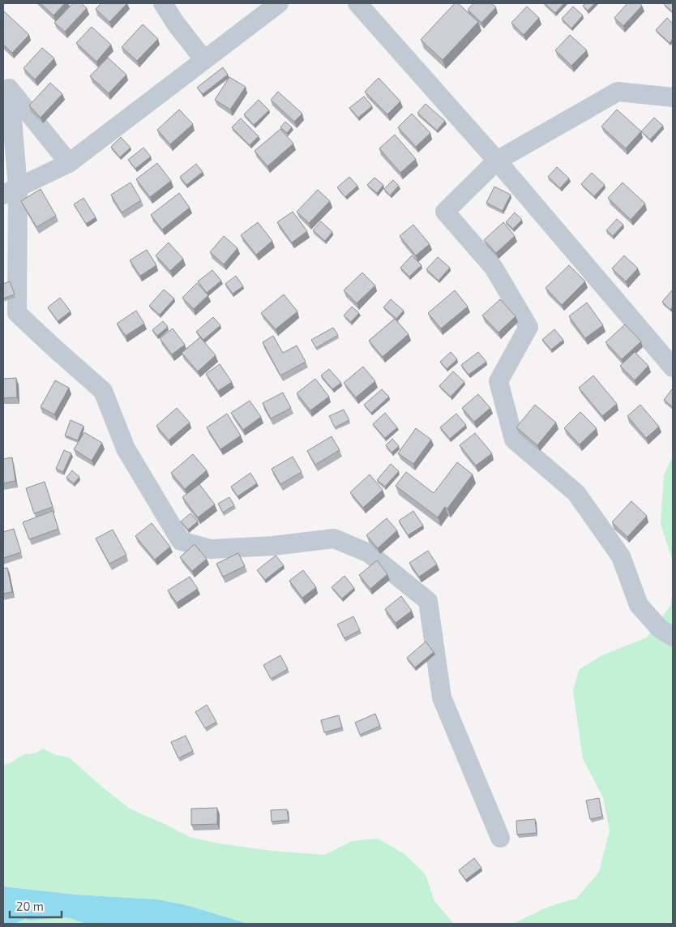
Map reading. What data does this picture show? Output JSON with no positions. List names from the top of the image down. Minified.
{"scale_bar":"20 m"}
